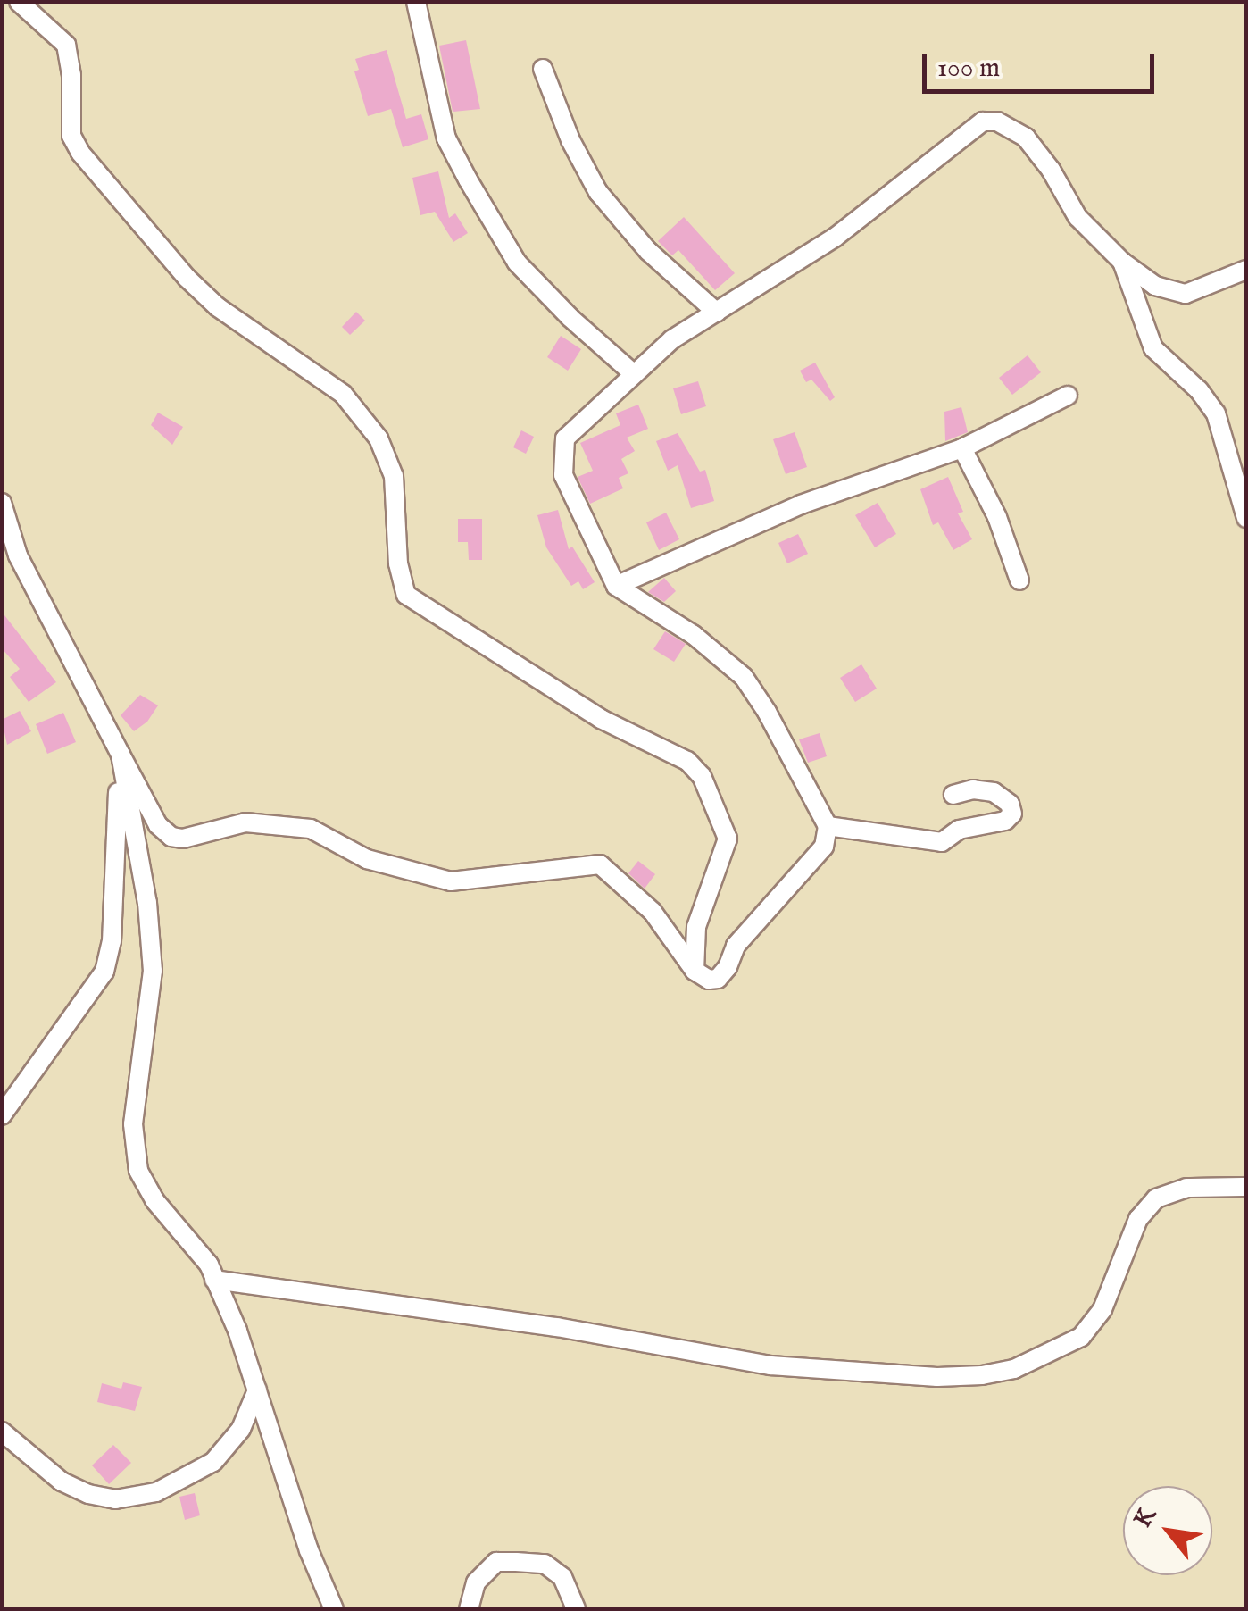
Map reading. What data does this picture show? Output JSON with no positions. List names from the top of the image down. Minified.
{"scale_bar":"100 m","north":"top left"}
